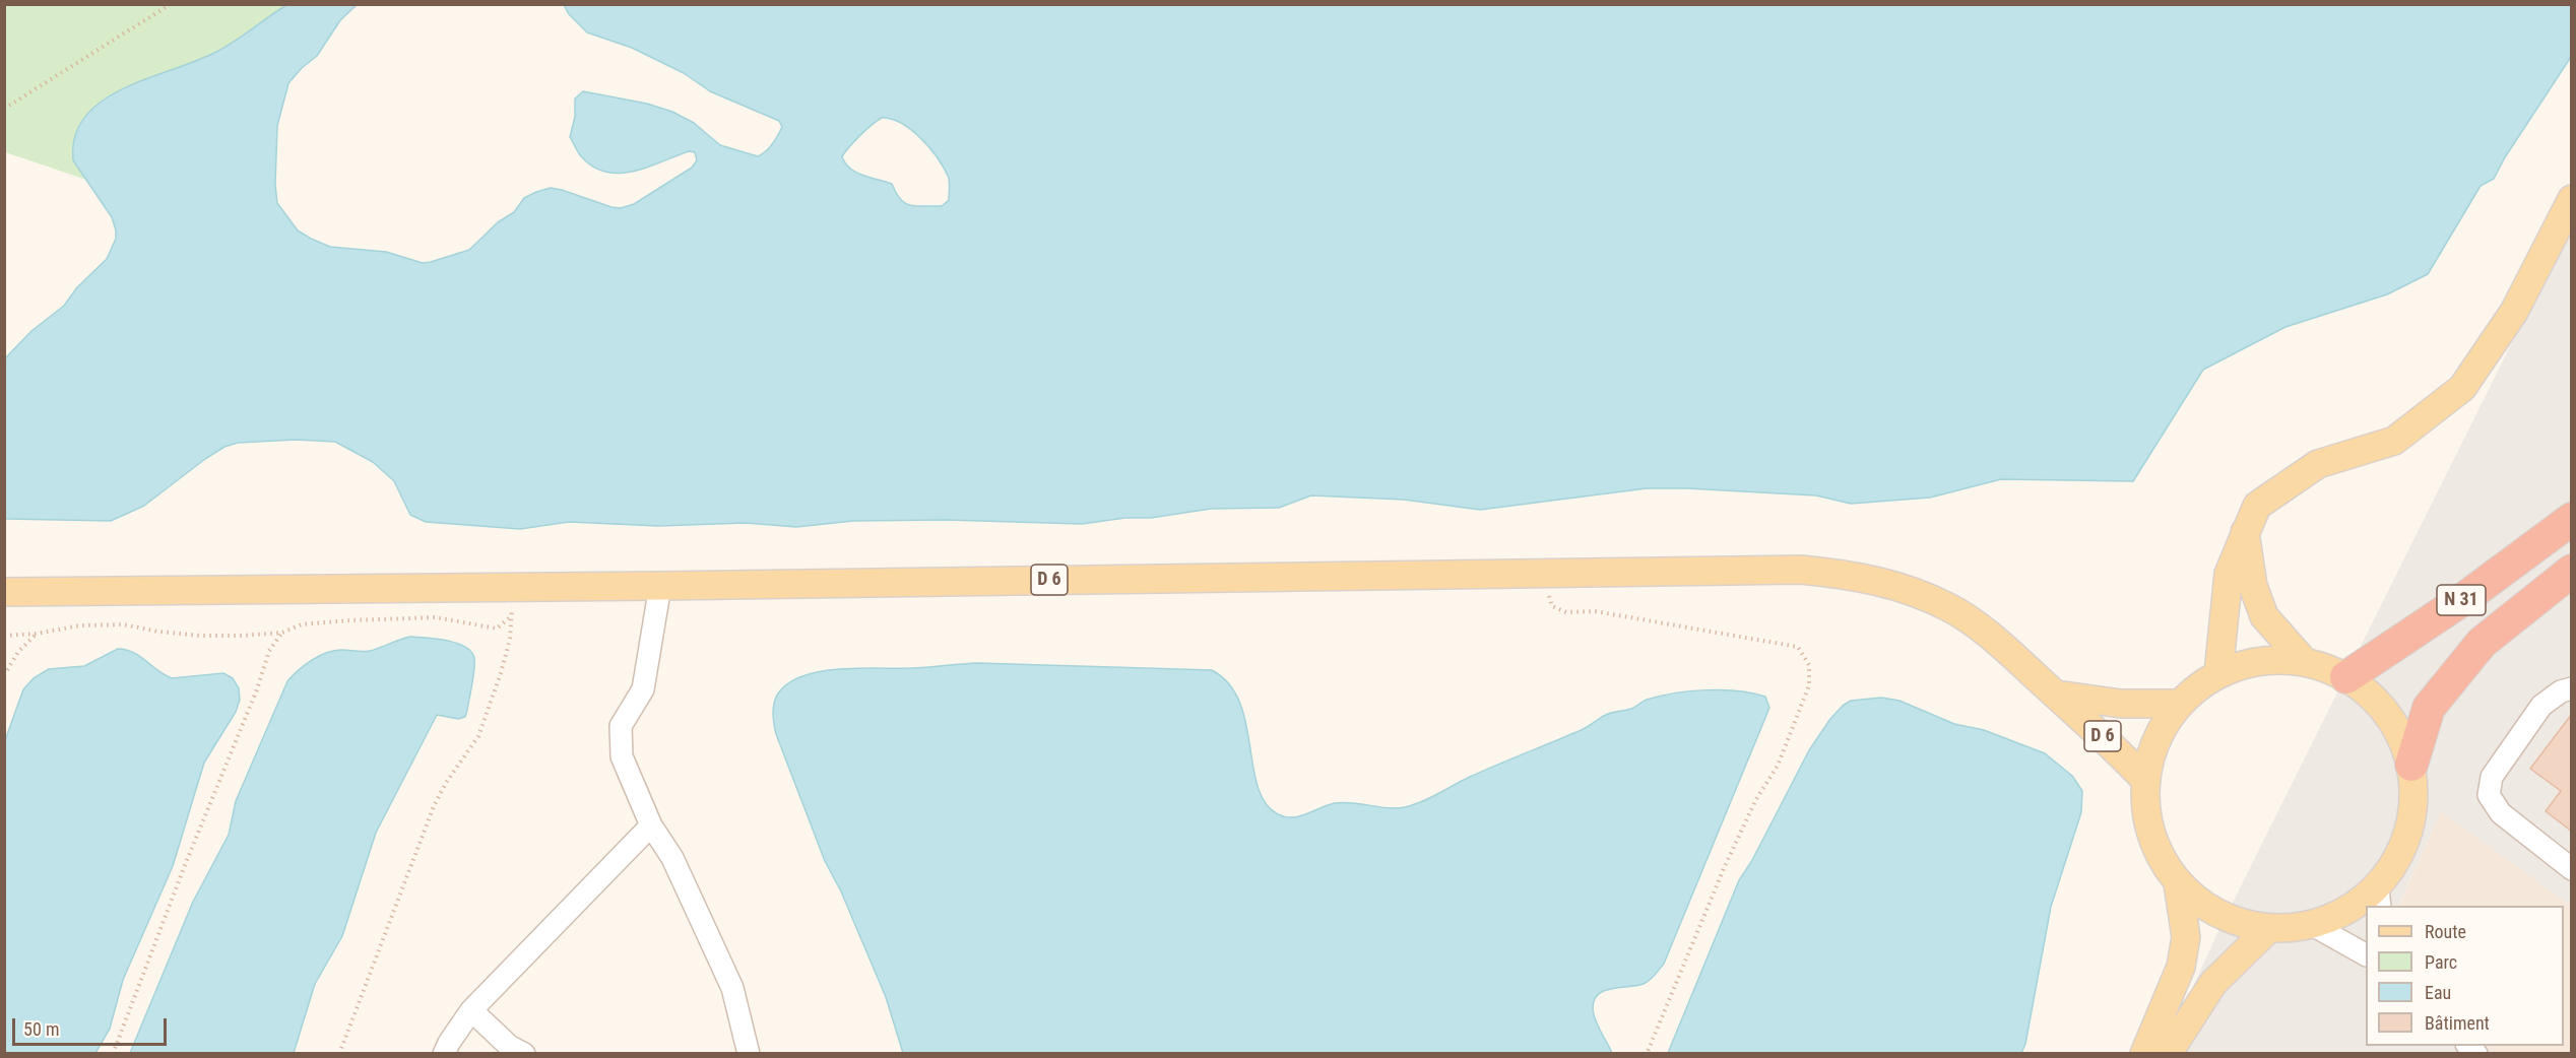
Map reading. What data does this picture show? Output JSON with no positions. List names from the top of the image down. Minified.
{"streets":{"highway":["N 31"],"main road":["D 6"]},"legend":["Route","Parc","Eau","Bâtiment"],"scale_bar":"50 m"}
